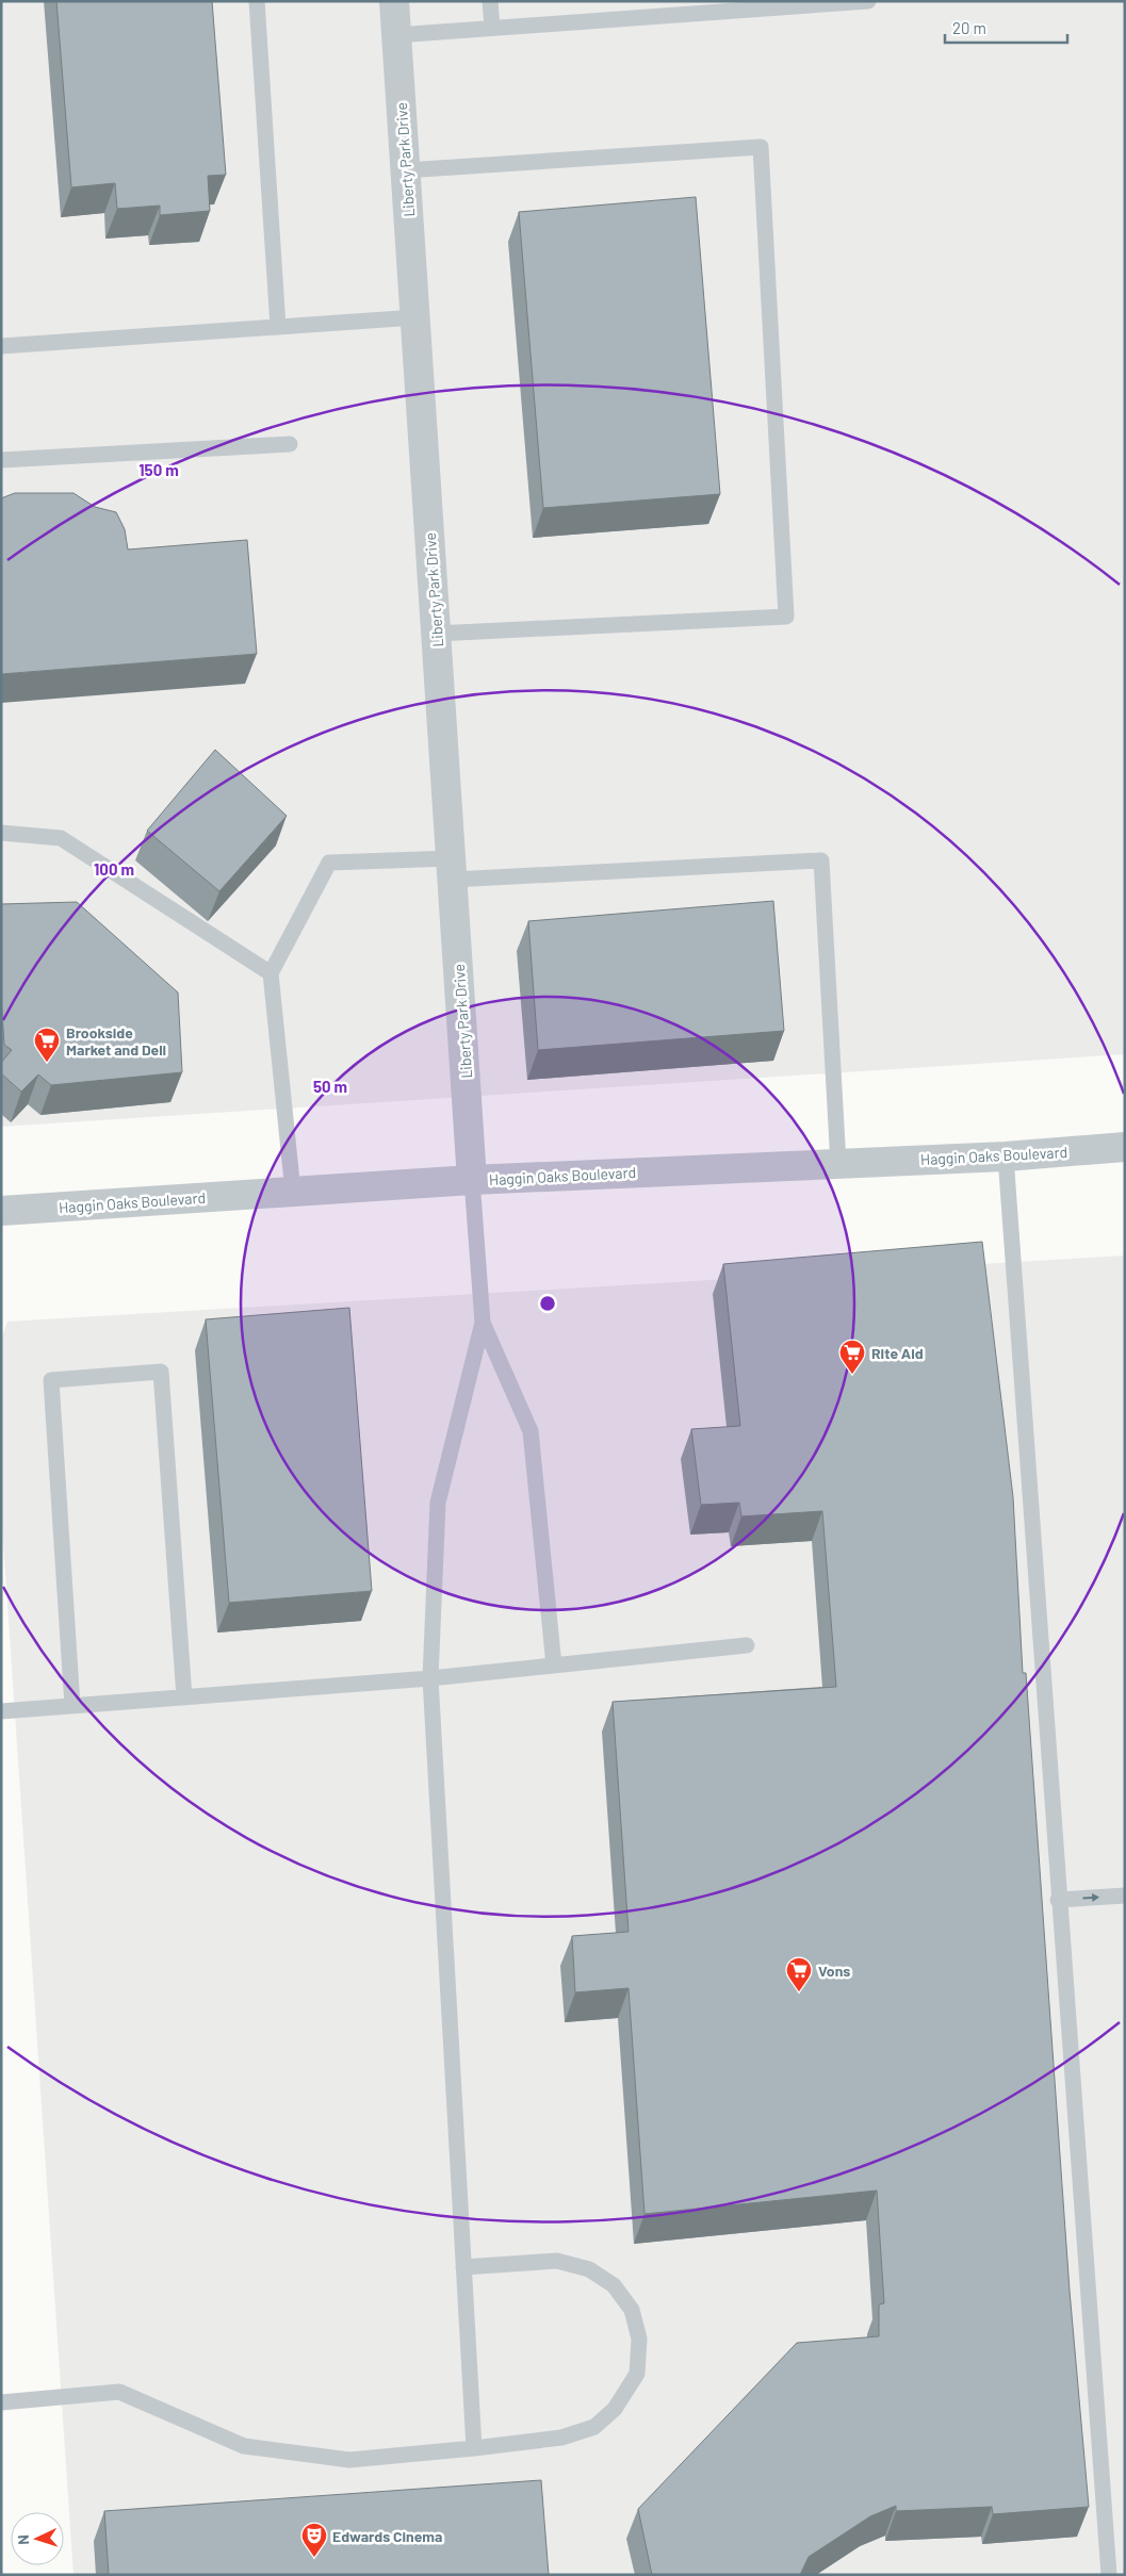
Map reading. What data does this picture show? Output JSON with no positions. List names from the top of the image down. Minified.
{"streets":{"street":["Liberty Park Drive","Haggin Oaks Boulevard"]},"crossings":[["Liberty Park Drive","Haggin Oaks Boulevard"]],"places":{"supermarket":["Brookside Market and Deli","Rite Aid","Vons"],"theatre":["Edwards Cinema"]},"scale_bar":"20 m","north":"left","rings":["150 m","100 m","50 m"]}
